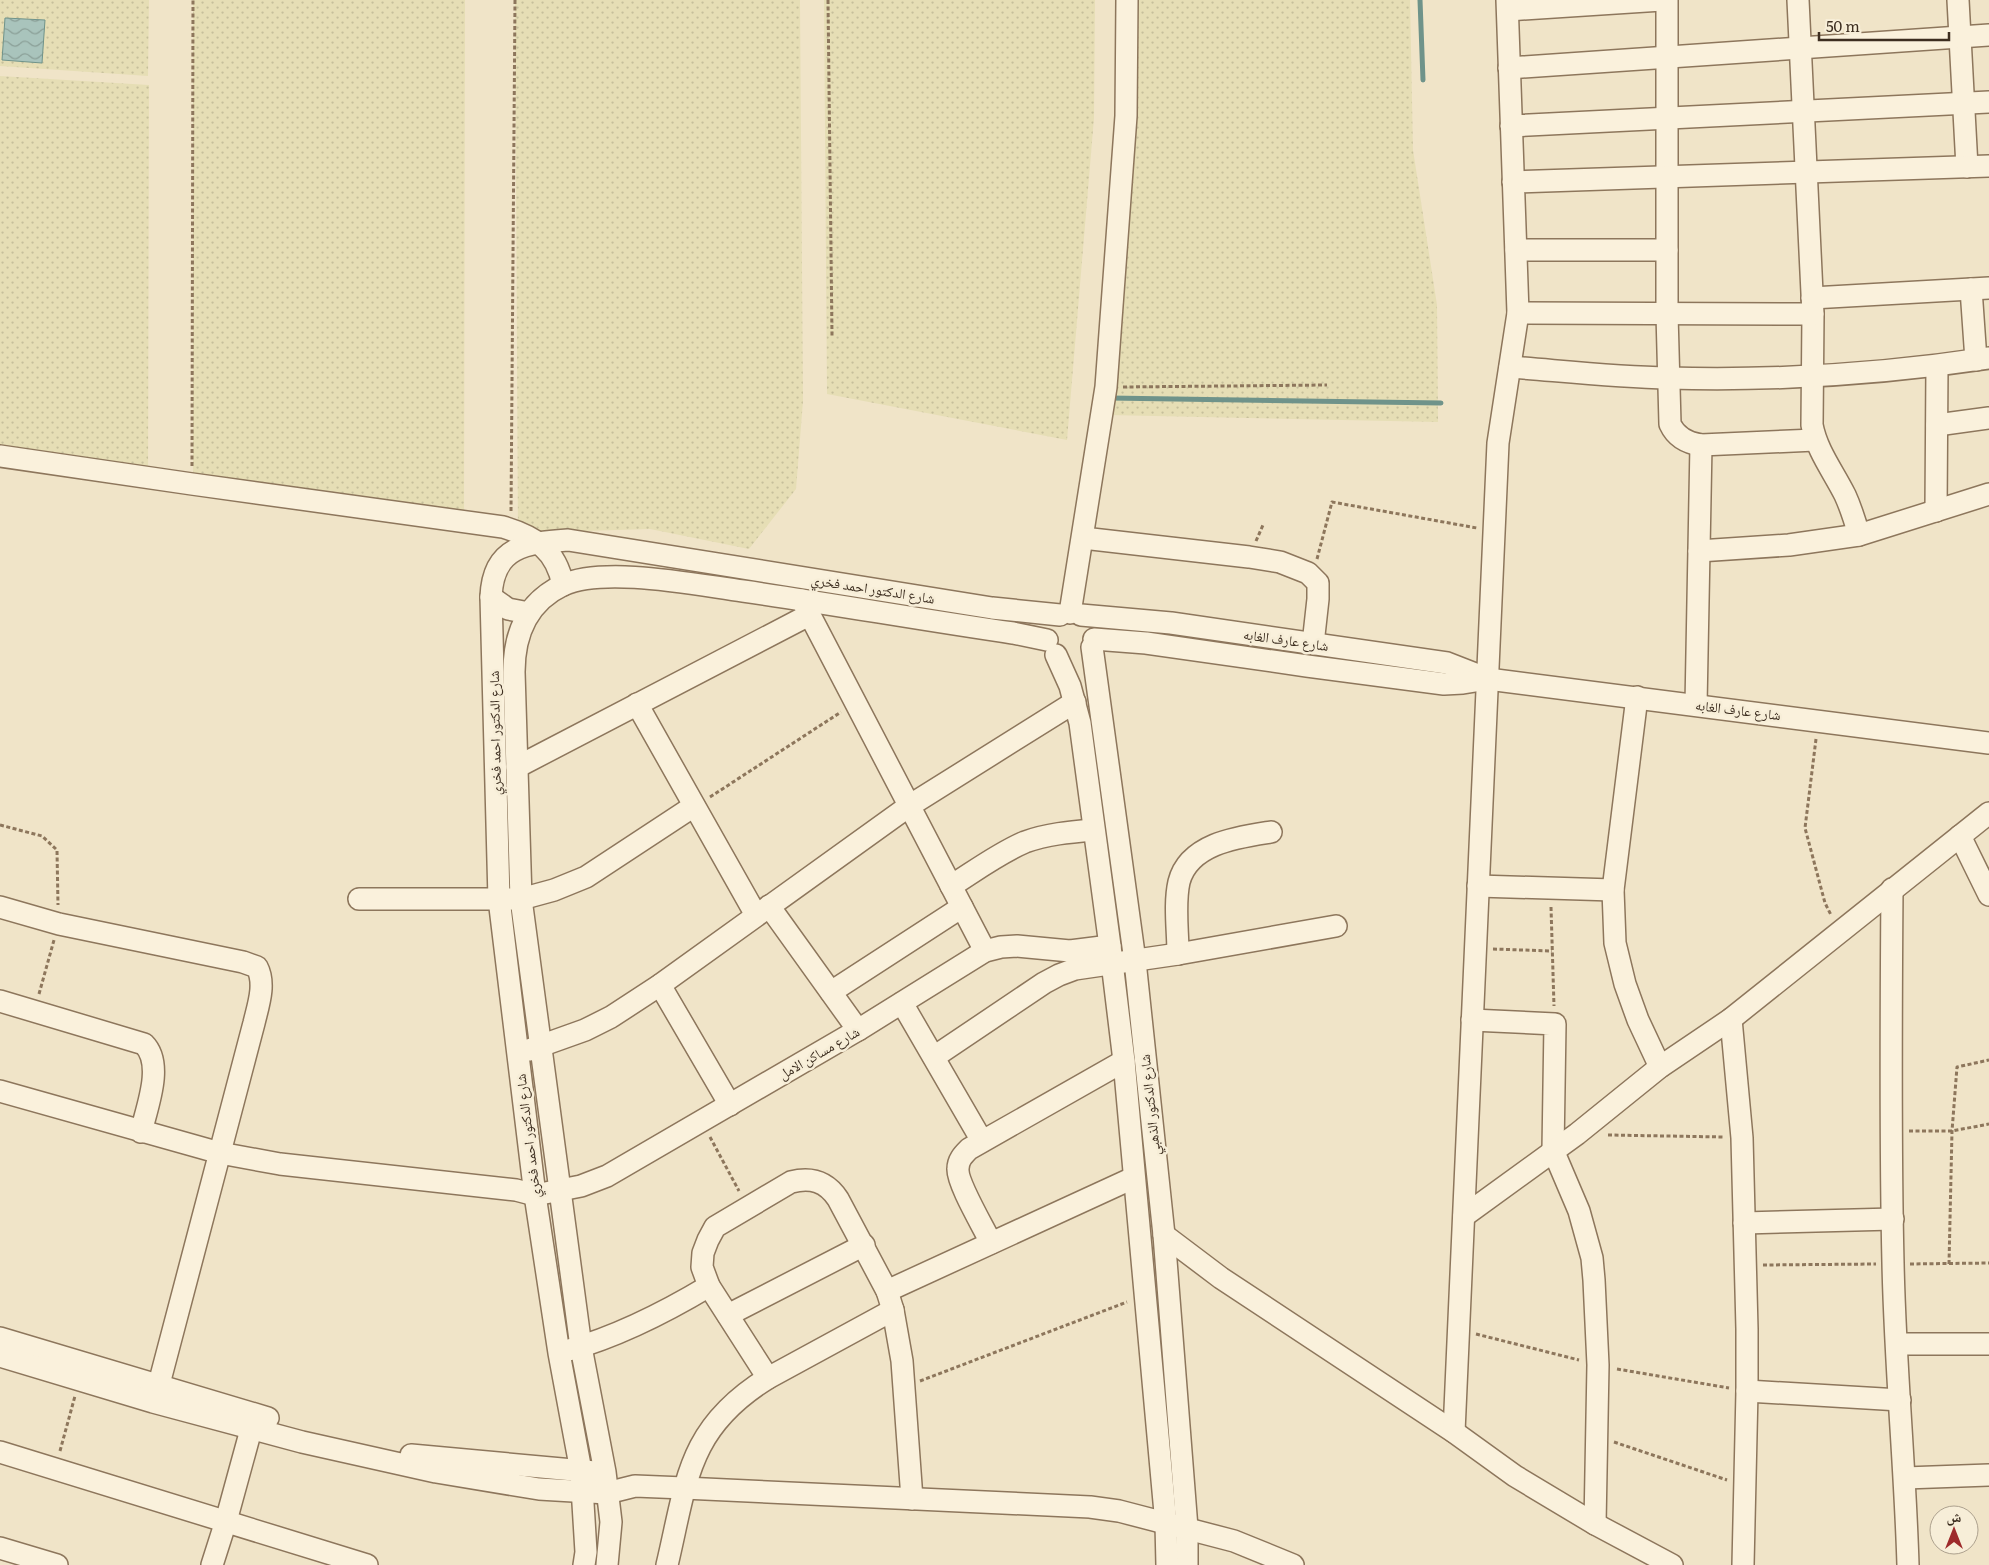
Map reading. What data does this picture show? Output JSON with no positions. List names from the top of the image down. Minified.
{"streets":{"street":["شارع الدكتور احمد فخري","شارع عارف الغابه","شارع مساكن الامل","شارع الدكتور الذهبي"]},"crossings":[["شارع الدكتور احمد فخري","شارع عارف الغابه"],["شارع الدكتور احمد فخري","شارع مساكن الامل"],["شارع الدكتور احمد فخري","شارع الدكتور الذهبي"],["شارع عارف الغابه","شارع الدكتور الذهبي"],["شارع مساكن الامل","شارع الدكتور الذهبي"]],"scale_bar":"50 m","north":"top"}
